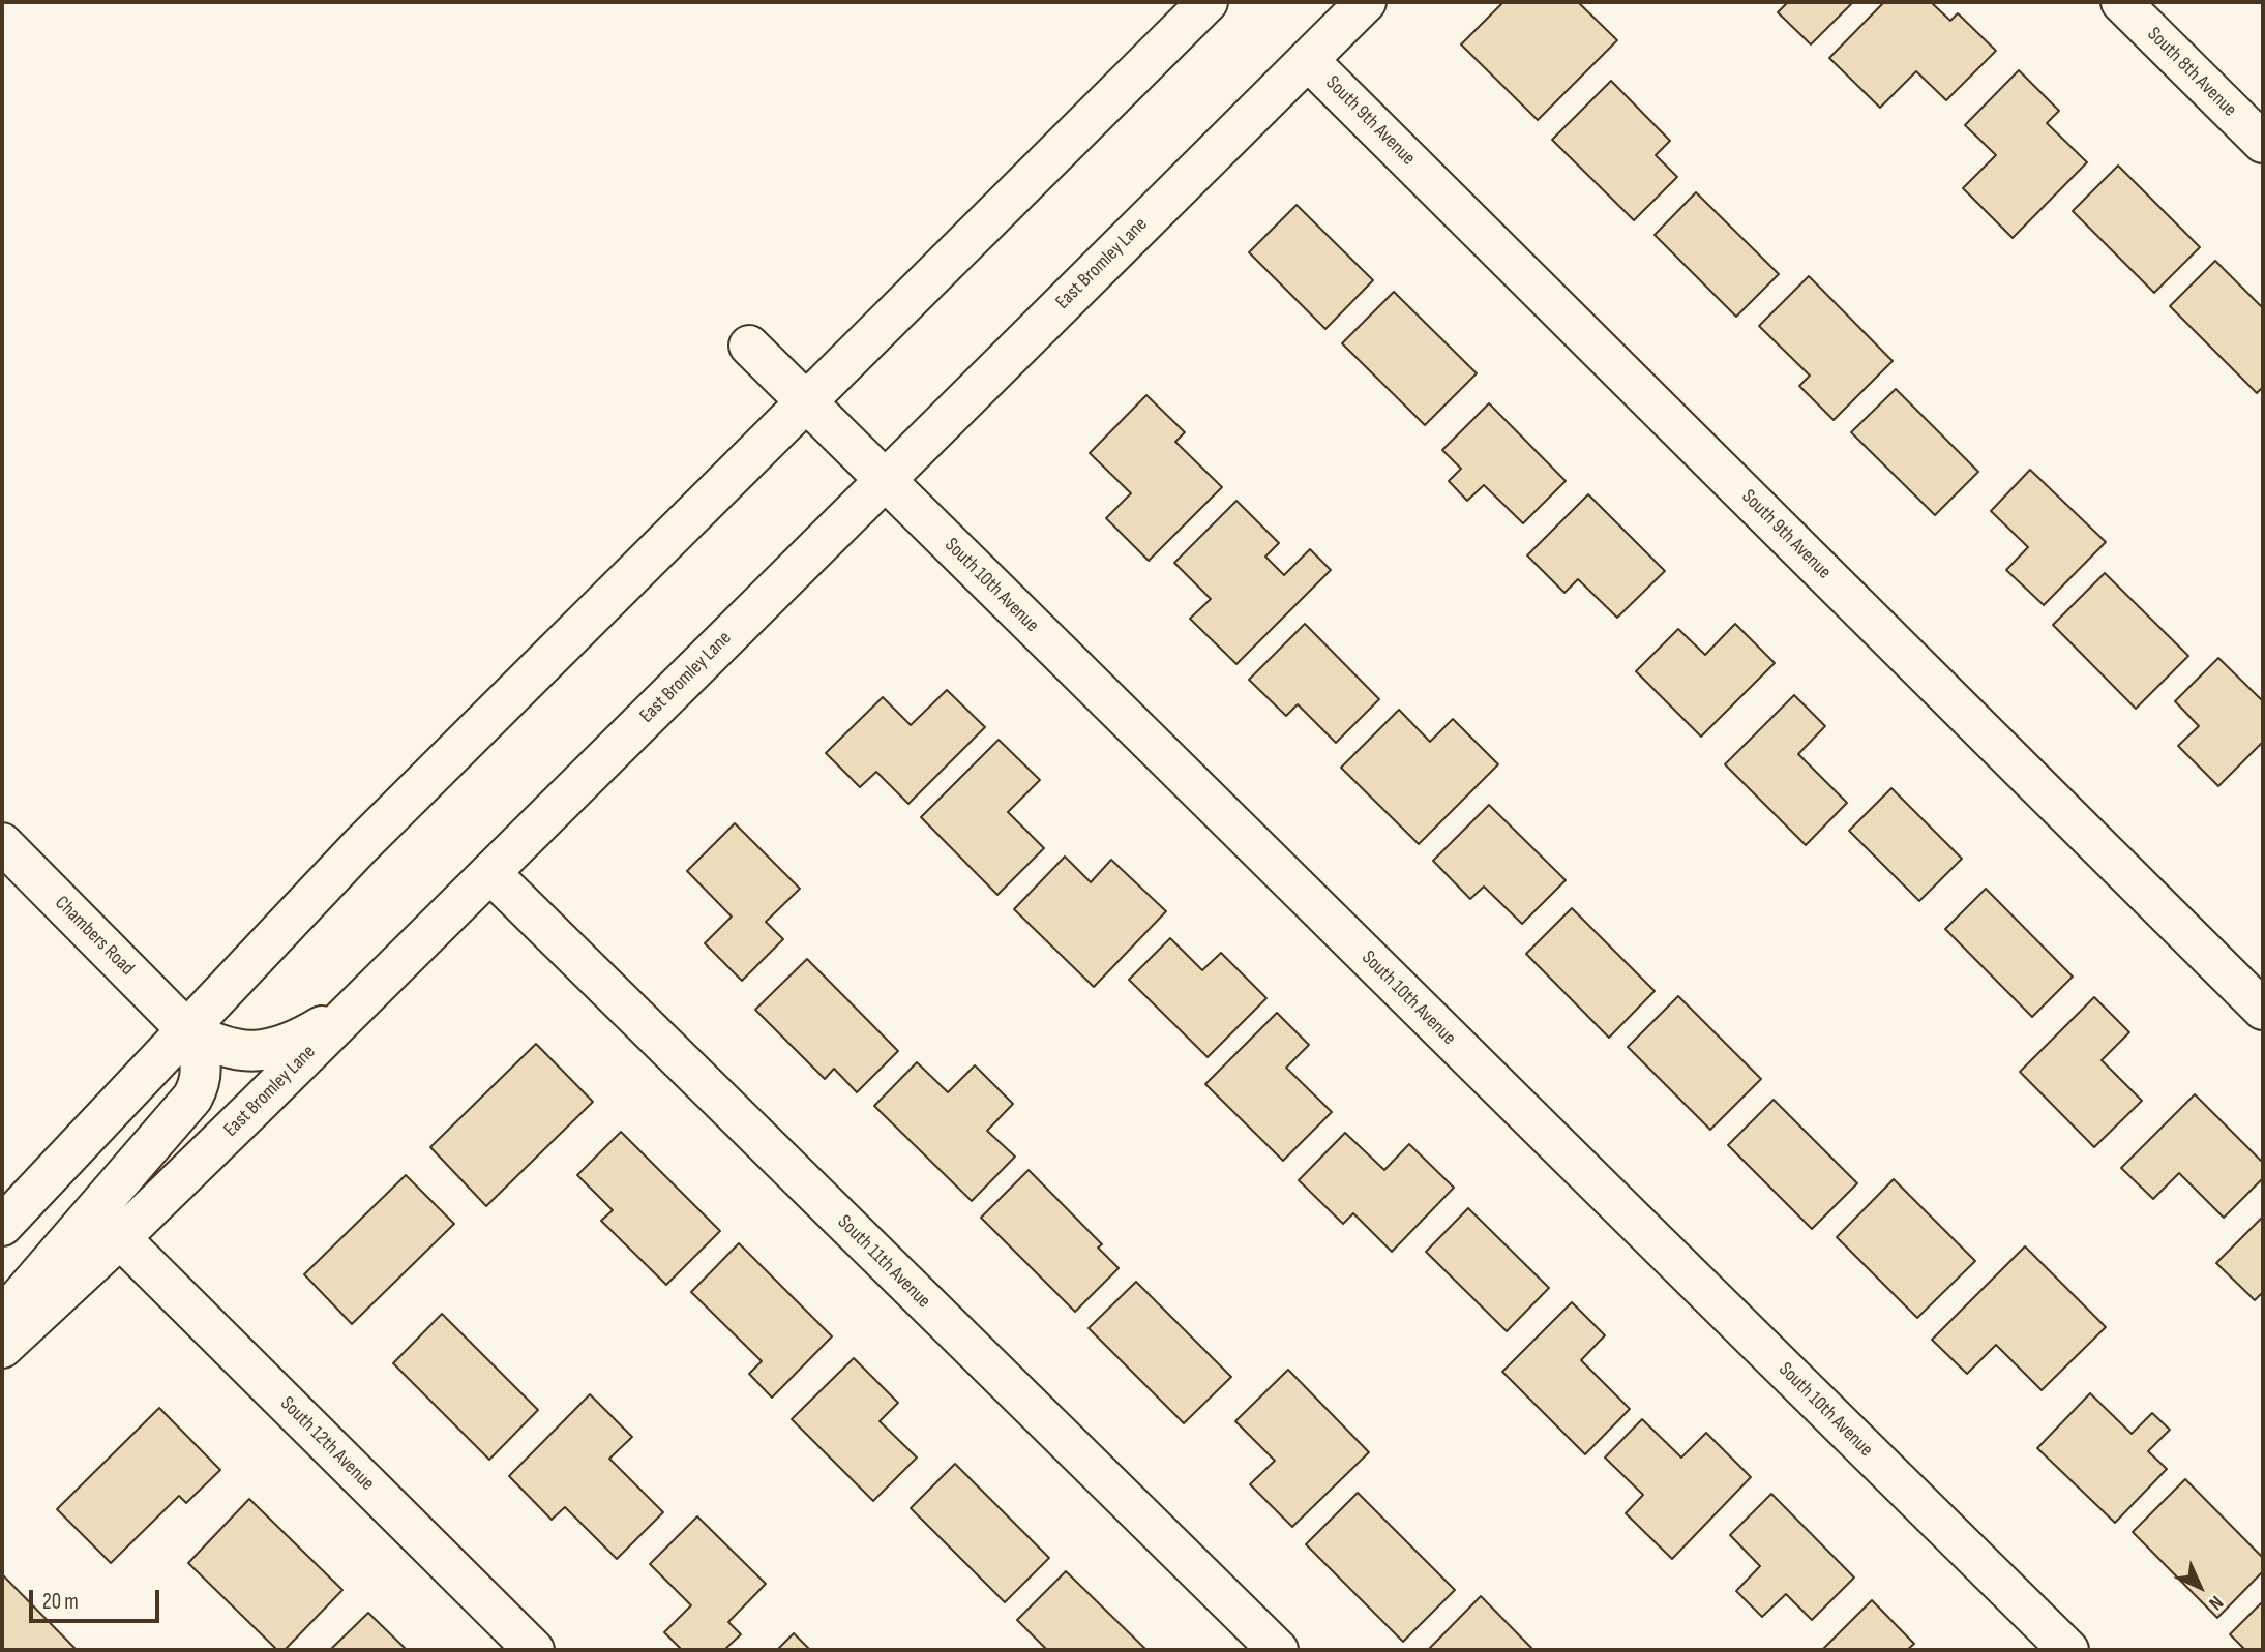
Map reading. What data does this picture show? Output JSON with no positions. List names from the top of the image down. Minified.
{"streets":{"street":["South 8th Avenue","South 9th Avenue","East Bromley Lane","South 10th Avenue","Chambers Road","South 11th Avenue","South 12th Avenue"]},"crossings":[["South 9th Avenue","East Bromley Lane"],["East Bromley Lane","South 10th Avenue"],["East Bromley Lane","South 11th Avenue"],["East Bromley Lane","South 12th Avenue"]],"scale_bar":"20 m","north":"bottom right"}
